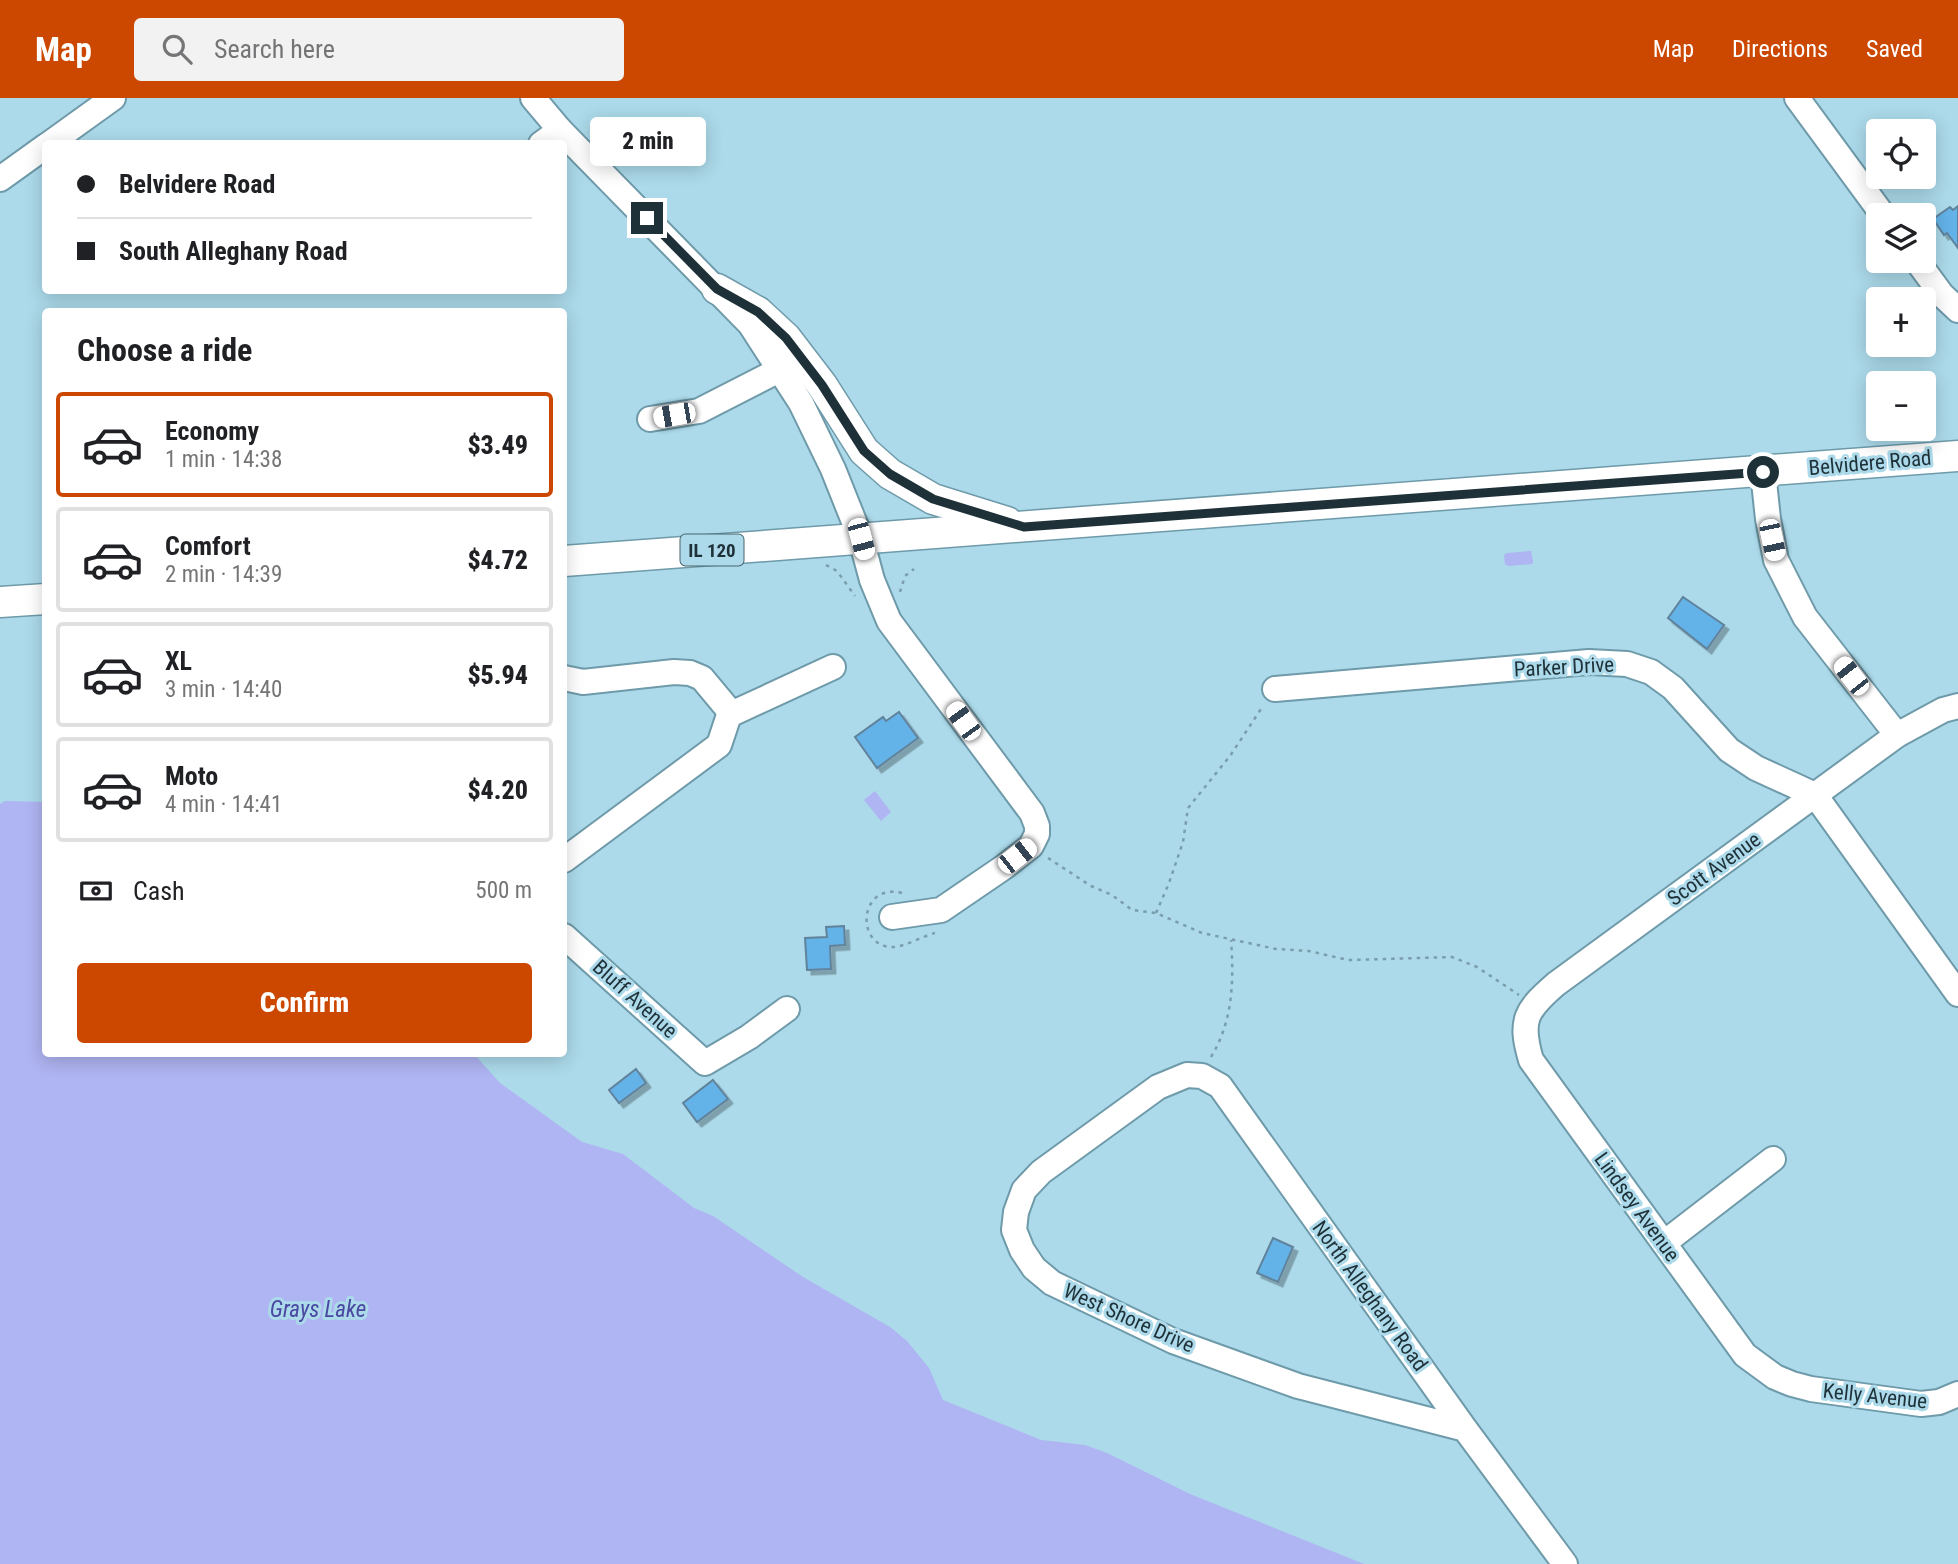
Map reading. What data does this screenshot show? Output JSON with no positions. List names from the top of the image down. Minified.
{"streets":{"main road":["Belvidere Road","IL 120"],"street":["Parker Drive","Scott Avenue","Bluff Avenue","Lindsey Avenue","North Alleghany Road","West Shore Drive","Kelly Avenue"]},"crossings":[["Belvidere Road","IL 120"],["Parker Drive","Scott Avenue"],["Scott Avenue","Lindsey Avenue"],["Lindsey Avenue","Kelly Avenue"],["North Alleghany Road","West Shore Drive"]],"water":["Grays Lake"],"page":{"header":"Map","search":"Search here","nav":["Map","Directions","Saved"],"bubble":"2 min","map_buttons":["+","−"],"banner":["Belvidere Road","South Alleghany Road"],"heading":"Choose a ride","list":[{"name":"Economy","note":"1 min · 14:38","value":"$3.49"},{"name":"Comfort","note":"2 min · 14:39","value":"$4.72"},{"name":"XL","note":"3 min · 14:40","value":"$5.94"},{"name":"Moto","note":"4 min · 14:41","value":"$4.20"}],"pay":["Cash","500 m"],"buttons":"Confirm"}}
